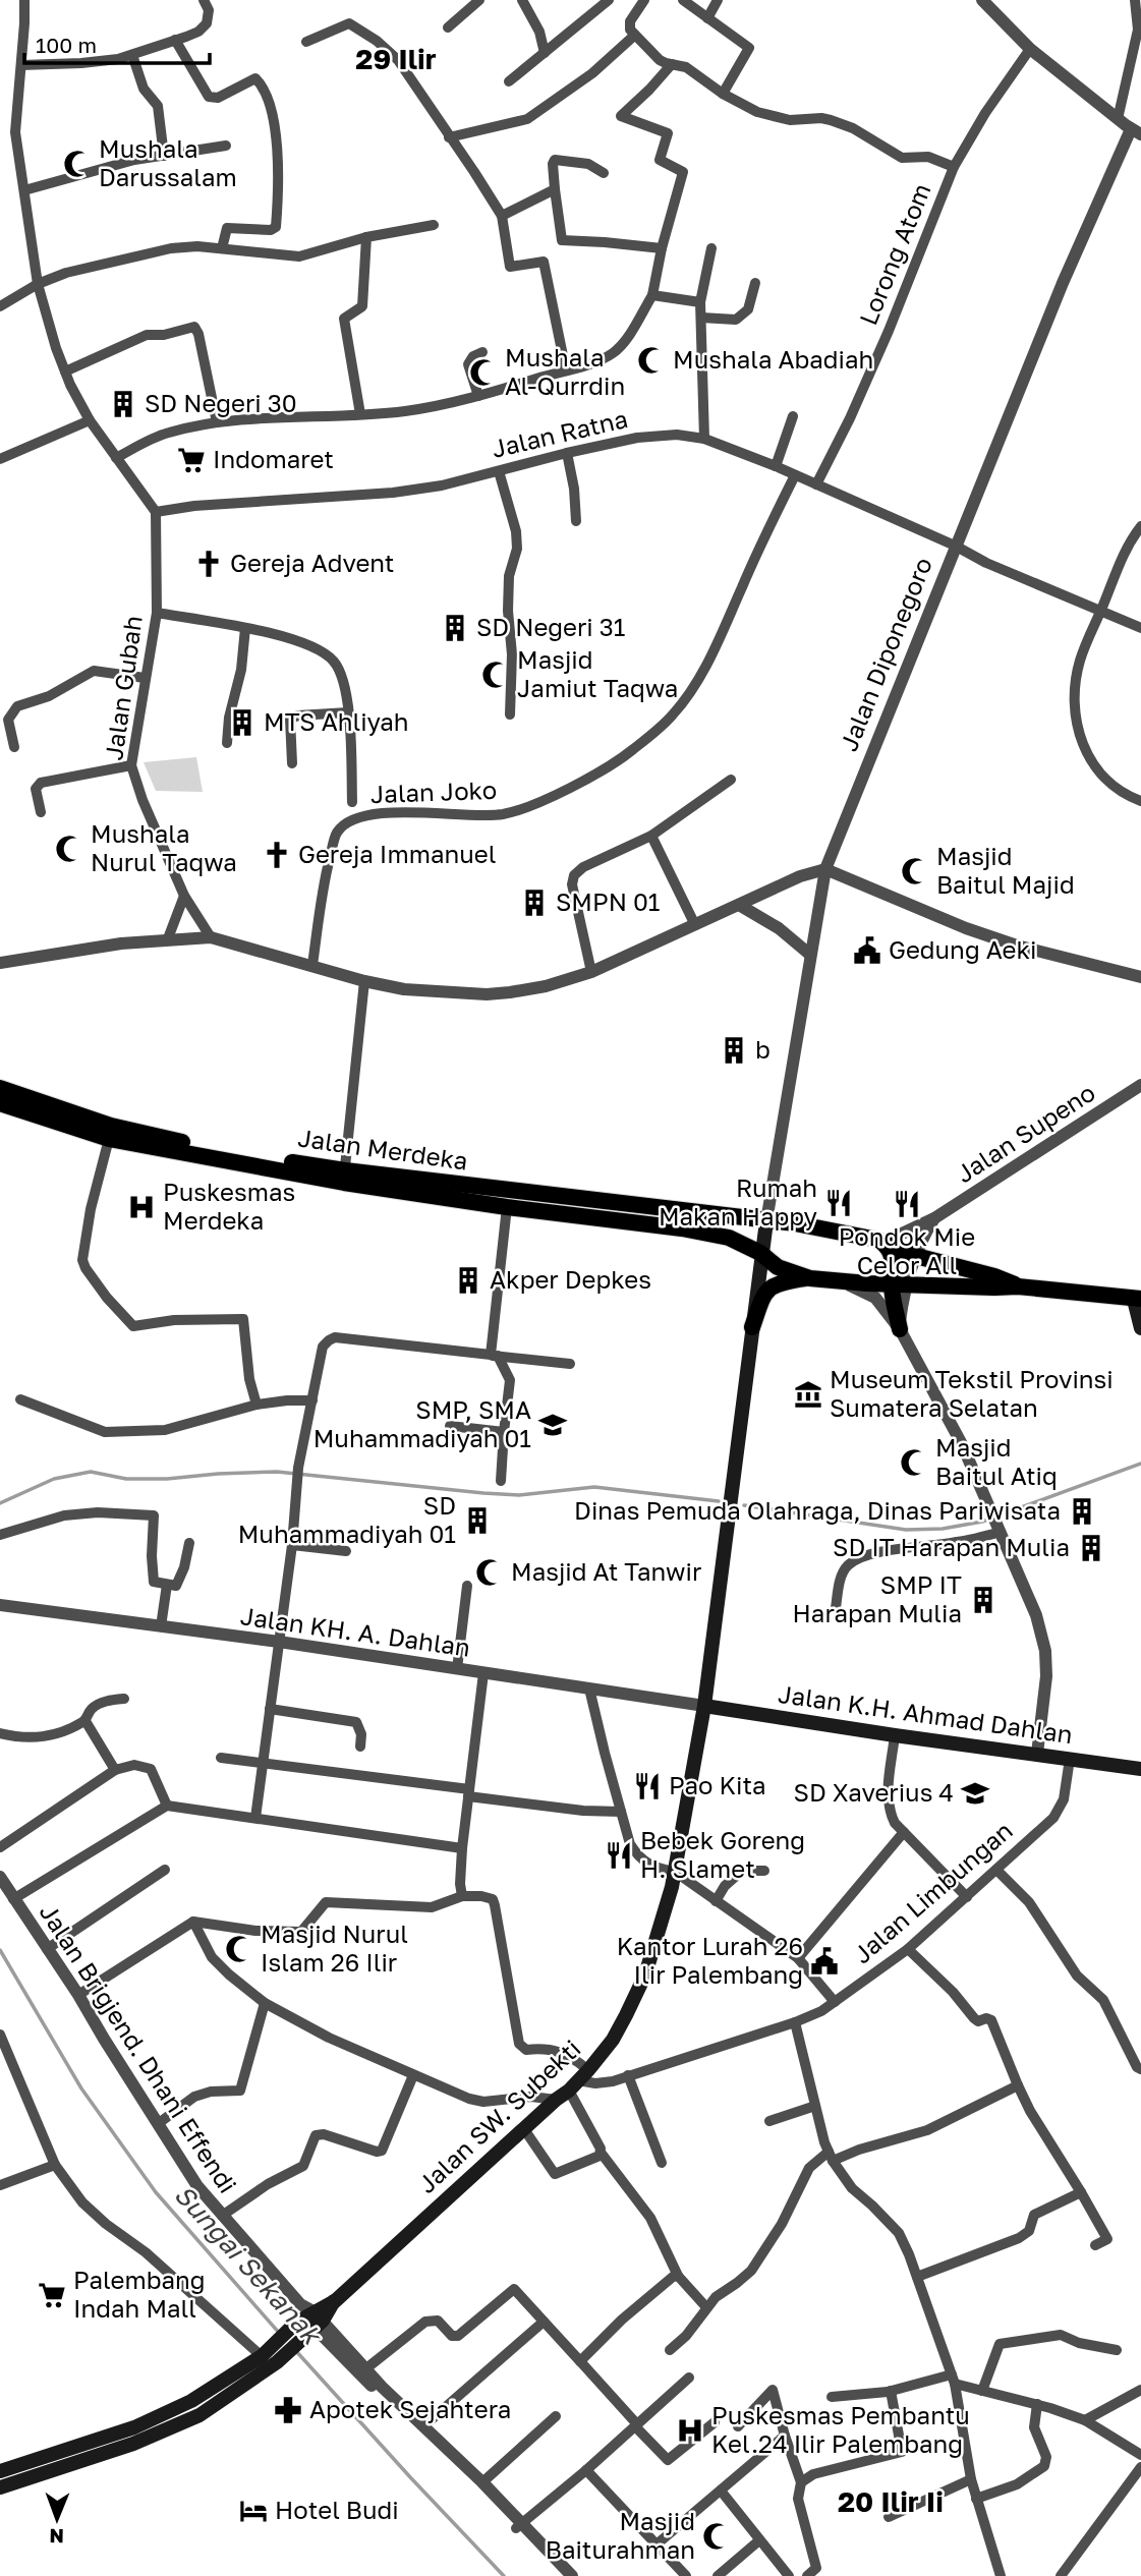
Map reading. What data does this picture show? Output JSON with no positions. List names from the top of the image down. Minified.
{"streets":{"main road":["Jalan Merdeka","Jalan K.H. Ahmad Dahlan","Jalan SW. Subekti"],"street":["Lorong Atom","Jalan Ratna","Jalan Diponegoro","Jalan Gubah","Jalan Joko","Jalan Supeno","Jalan KH. A. Dahlan","Jalan Limbungan","Jalan Brigjend. Dhani Effendi"]},"crossings":[["Lorong Atom","Jalan Ratna"],["Jalan Ratna","Jalan Diponegoro"],["Jalan Ratna","Jalan Gubah"],["Jalan Ratna","Jalan Joko"],["Jalan Diponegoro","Jalan Merdeka"],["Jalan Supeno","Jalan Merdeka"],["Jalan KH. A. Dahlan","Jalan K.H. Ahmad Dahlan"],["Jalan KH. A. Dahlan","Jalan SW. Subekti"],["Jalan K.H. Ahmad Dahlan","Jalan Limbungan"],["Jalan K.H. Ahmad Dahlan","Jalan SW. Subekti"],["Jalan Limbungan","Jalan SW. Subekti"],["Jalan Brigjend. Dhani Effendi","Jalan SW. Subekti"]],"districts":["29 Ilir","20 Ilir Ii"],"water":["Sungai Sekanak"],"places":{"mosque":["Mushala Darussalam","Mushala Abadiah","Mushala Al-Qurrdin","Masjid Jamiut Taqwa","Mushala Nurul Taqwa","Masjid Baitul Majid","Masjid Baitul Atiq","Masjid At Tanwir","Masjid Nurul Islam 26 Ilir","Masjid Baiturahman"],"building":["SD Negeri 30","SD Negeri 31","MTS Ahliyah","SMPN 01","b","Akper Depkes","Dinas Pemuda Olahraga, Dinas Pariwisata","SD Muhammadiyah 01","SD IT Harapan Mulia","SMP IT Harapan Mulia"],"supermarket":["Indomaret","Palembang Indah Mall"],"church":["Gereja Advent","Gereja Immanuel"],"public building":["Gedung Aeki","Kantor Lurah 26 Ilir Palembang"],"restaurant":["Rumah Makan Happy","Pondok Mie Celor All","Pao Kita","Bebek Goreng H. Slamet"],"hospital":["Puskesmas Merdeka","Puskesmas Pembantu Kel.24 Ilir Palembang"],"museum":["Museum Tekstil Provinsi Sumatera Selatan"],"school or university":["SMP, SMA Muhammadiyah 01","SD Xaverius 4"],"pharmacy":["Apotek Sejahtera"],"hotel":["Hotel Budi"]},"scale_bar":"100 m","north":"bottom"}
